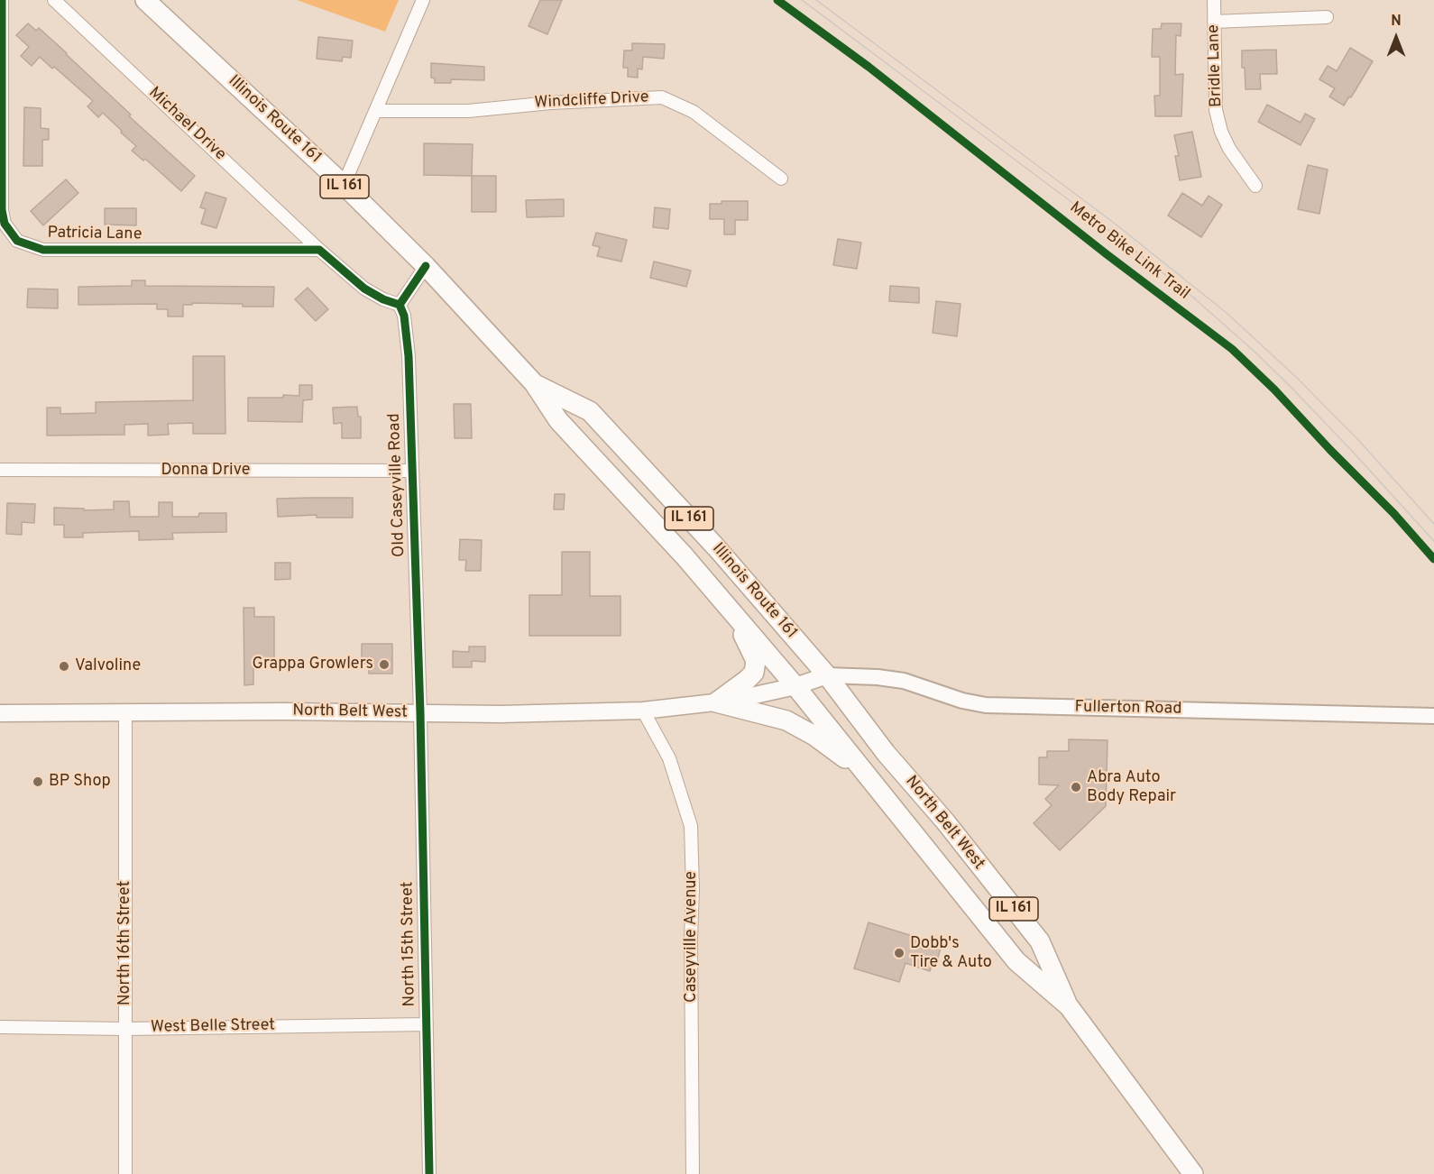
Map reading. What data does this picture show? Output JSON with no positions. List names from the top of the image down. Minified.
{"streets":{"main road":["Illinois Route 161","IL 161","North Belt West"],"street":["Bridle Lane","Windcliffe Drive","Michael Drive","Patricia Lane","Donna Drive","Old Caseyville Road","Fullerton Road","Caseyville Avenue","North 16th Street","North 15th Street","West Belle Street"],"cycle path":["Metro Bike Link Trail"]},"crossings":[["Illinois Route 161","Fullerton Road"],["Illinois Route 161","North Belt West"],["Michael Drive","Patricia Lane"],["Donna Drive","Old Caseyville Road"],["Old Caseyville Road","North Belt West"],["Old Caseyville Road","North 15th Street"],["Fullerton Road","North Belt West"],["North Belt West","Caseyville Avenue"],["North Belt West","North 16th Street"],["North Belt West","North 15th Street"],["North 16th Street","West Belle Street"],["North 15th Street","West Belle Street"]],"places":["Grappa Growlers","Valvoline","BP Shop","Abra Auto Body Repair","Dobb's Tire & Auto"],"north":"top"}
